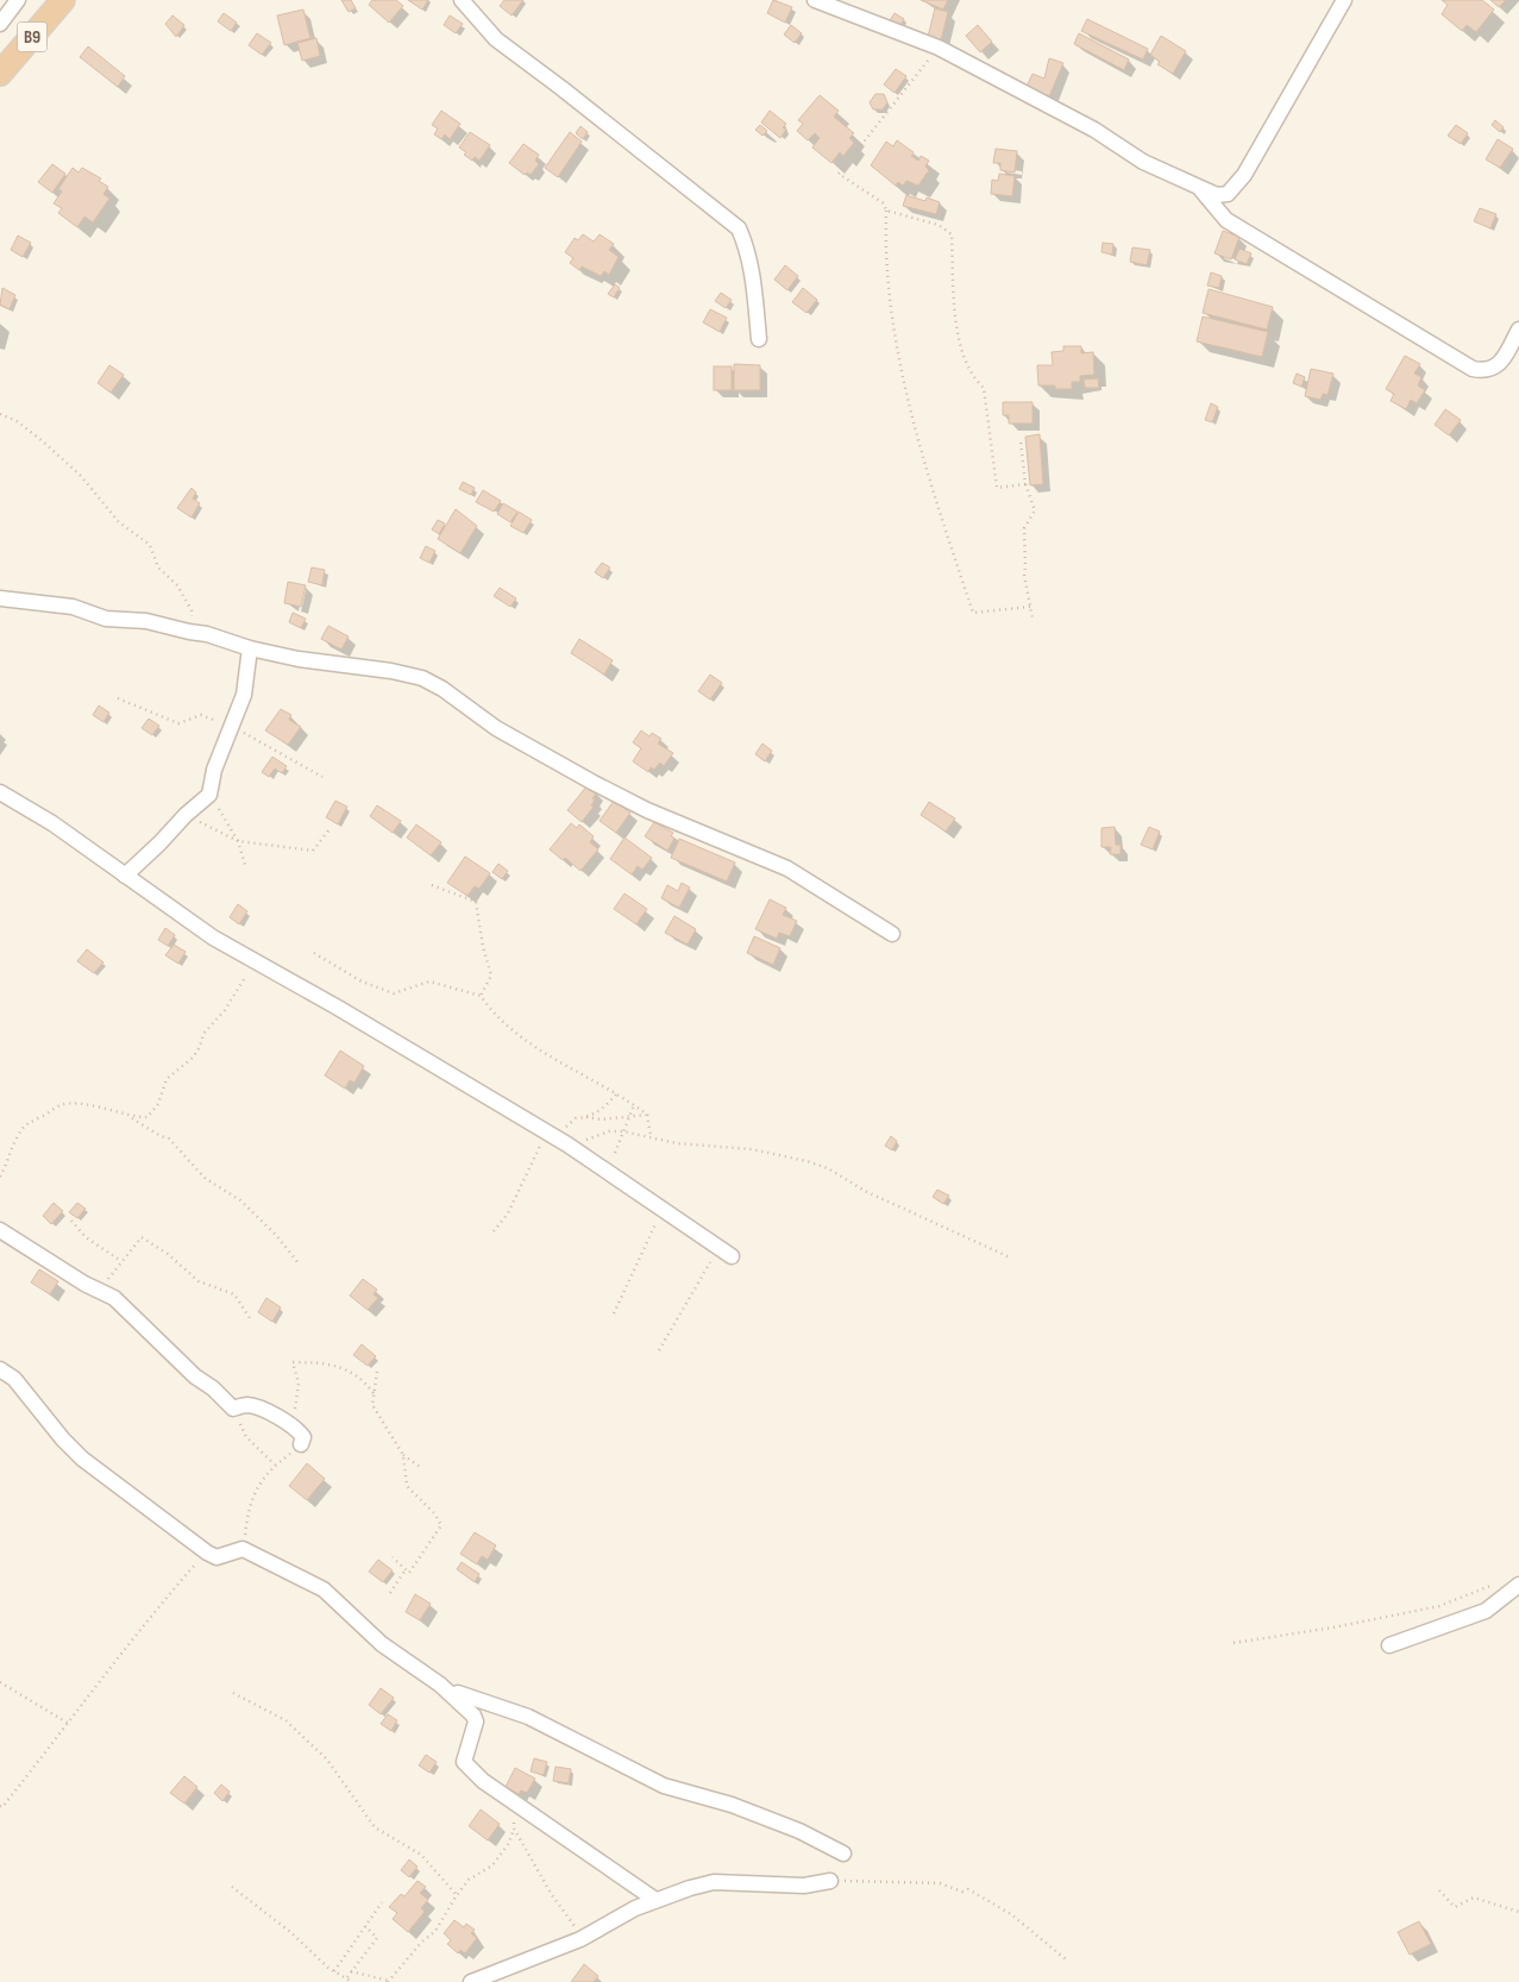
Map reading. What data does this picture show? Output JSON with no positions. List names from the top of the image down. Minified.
{"streets":{"highway":["B9"]}}
